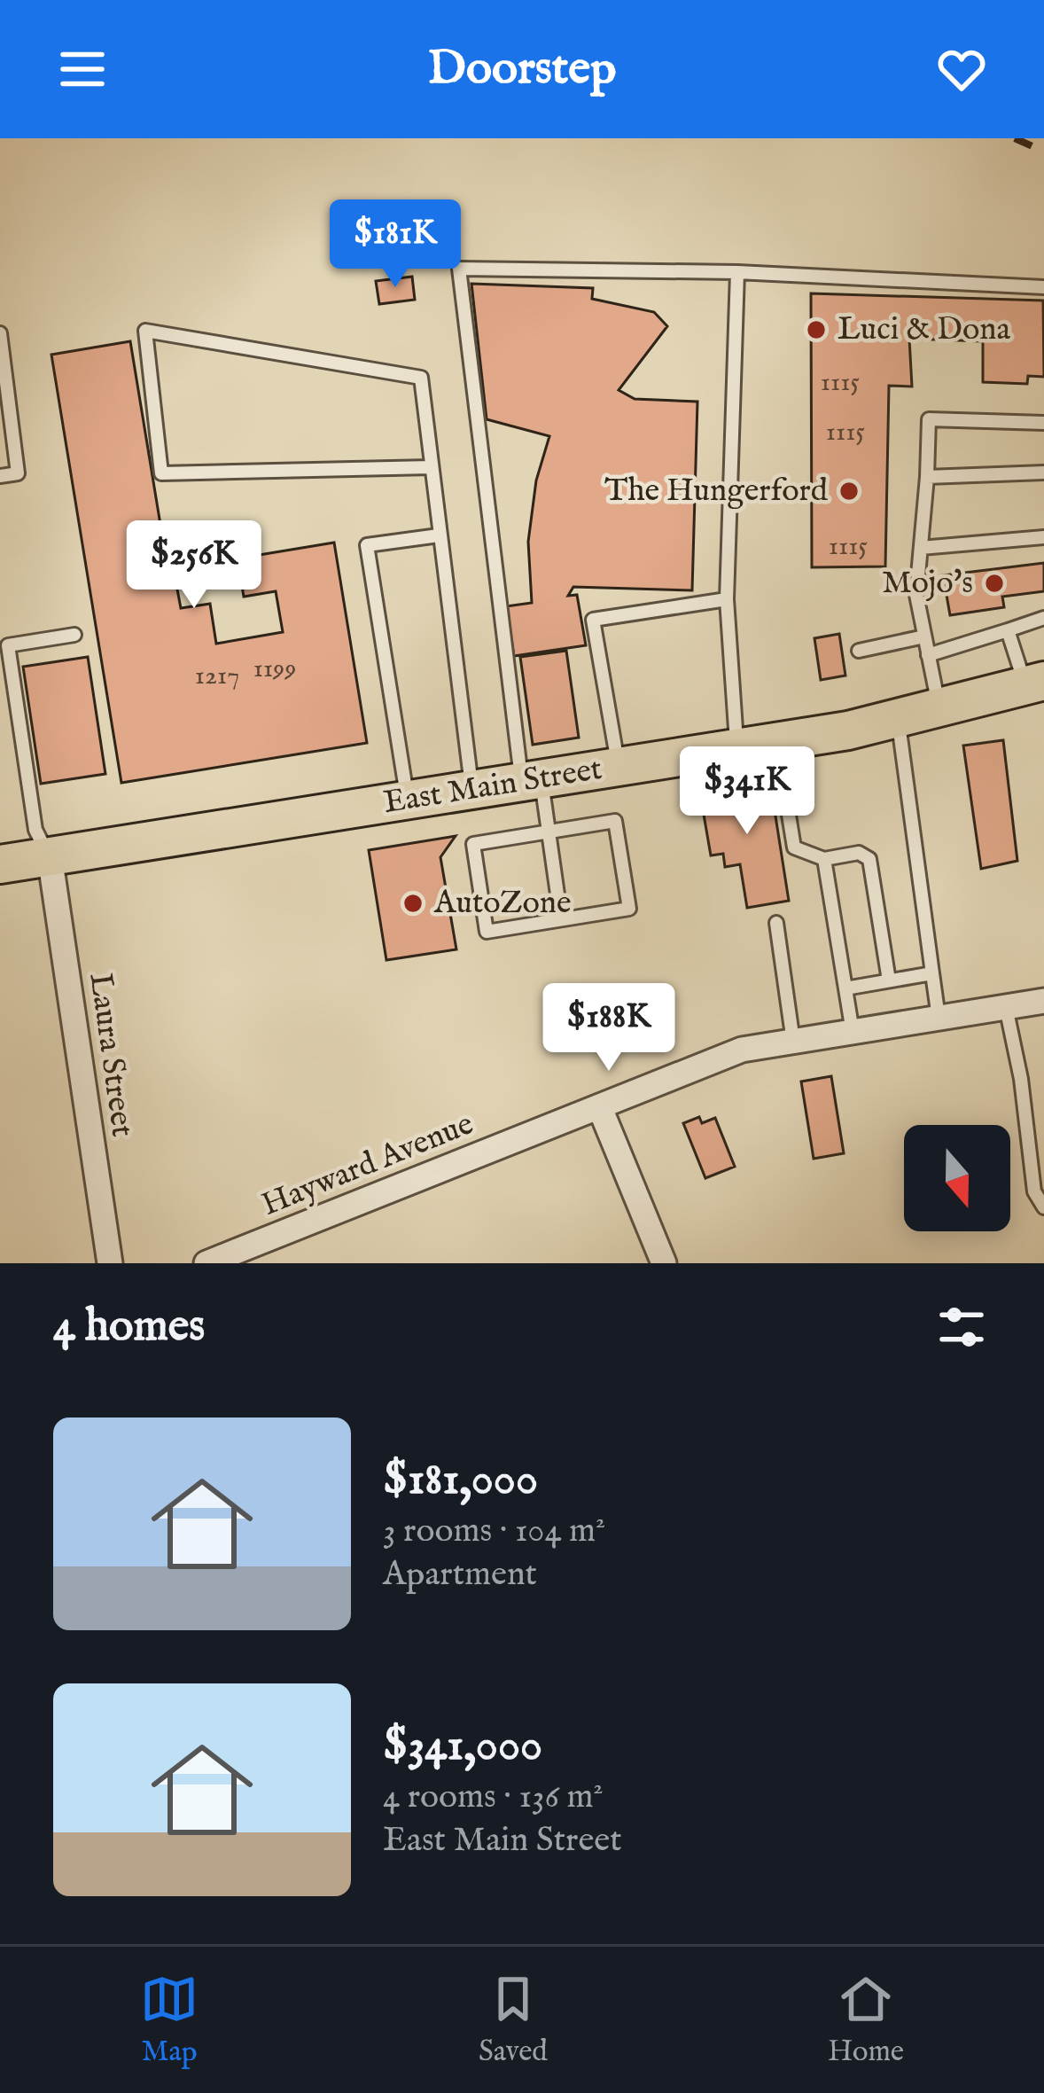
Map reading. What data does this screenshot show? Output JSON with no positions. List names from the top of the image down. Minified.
{"streets":{"main road":["East Main Street"],"street":["Laura Street","Hayward Avenue"]},"crossings":[["East Main Street","Laura Street"]],"places":["Luci & Dona","The Hungerford","Mojo's","AutoZone"],"house_numbers":["1115","1115","1115","1199","1217"],"north":"bottom","page":{"header":"Doorstep","price":["$181K","$256K","$341K","$188K"],"heading":"4 homes","list":[{"name":"$181,000","note":"3 rooms · 104 m² · Apartment"},{"name":"$341,000","note":"4 rooms · 136 m² · East Main Street"}],"tabs":["Map","Saved","Home"]}}
